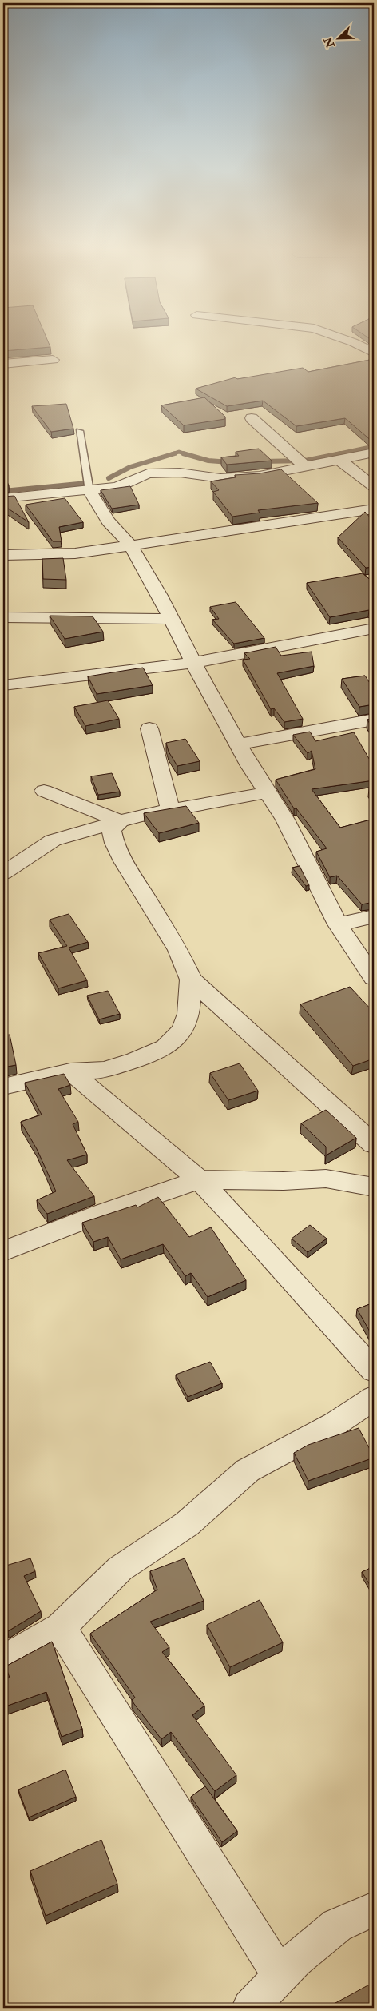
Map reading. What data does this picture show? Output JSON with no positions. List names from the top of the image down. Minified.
{"north":"bottom left"}
